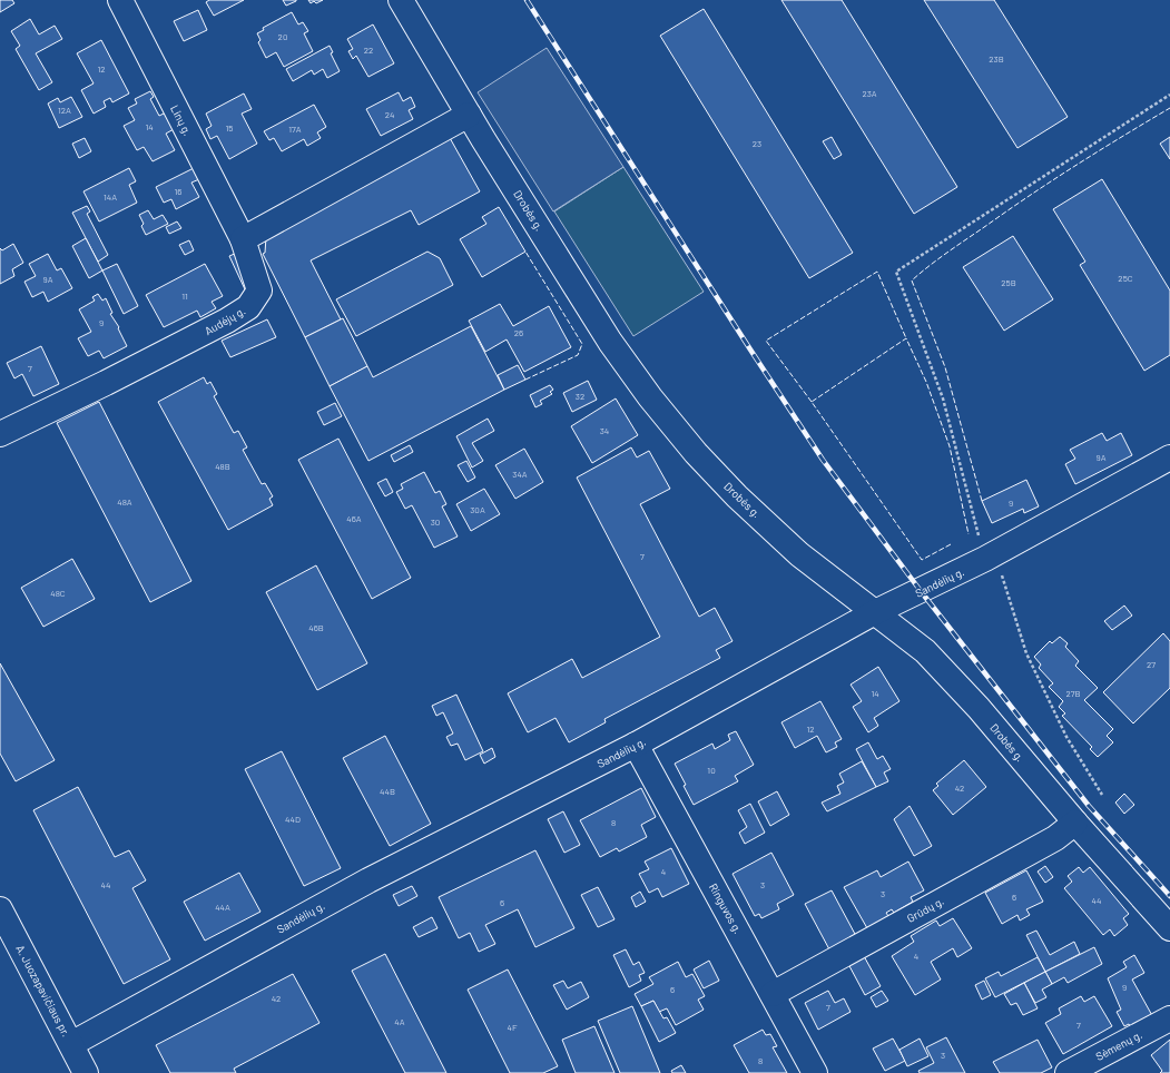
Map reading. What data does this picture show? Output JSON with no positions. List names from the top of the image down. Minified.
{"streets":{"street":["Linų g.","Drobės g.","Audėjų g.","Sandėlių g.","Ringuvos g.","Grūdų g.","A. Juozapavičiaus pr.","Sėmenų g."]},"crossings":[["Linų g.","Audėjų g."],["Drobės g.","Sandėlių g."],["Drobės g.","Grūdų g."],["Sandėlių g.","Ringuvos g."],["Sandėlių g.","A. Juozapavičiaus pr."],["Ringuvos g.","Grūdų g."]],"house_numbers":["20","22","23B","12","23A","12A","24","14","15","17A","23","16","14A","25C","9A","25B","11","9","26","7","32","34","9A","48B","34A","48A","9","30A","46A","30","7","48C","46B","27","14","27B","12","10","42","44B","44D","8","4","44","3","3","6","44","6","44A","4","9","6","42","7","4A","7","4F","3","8"]}
